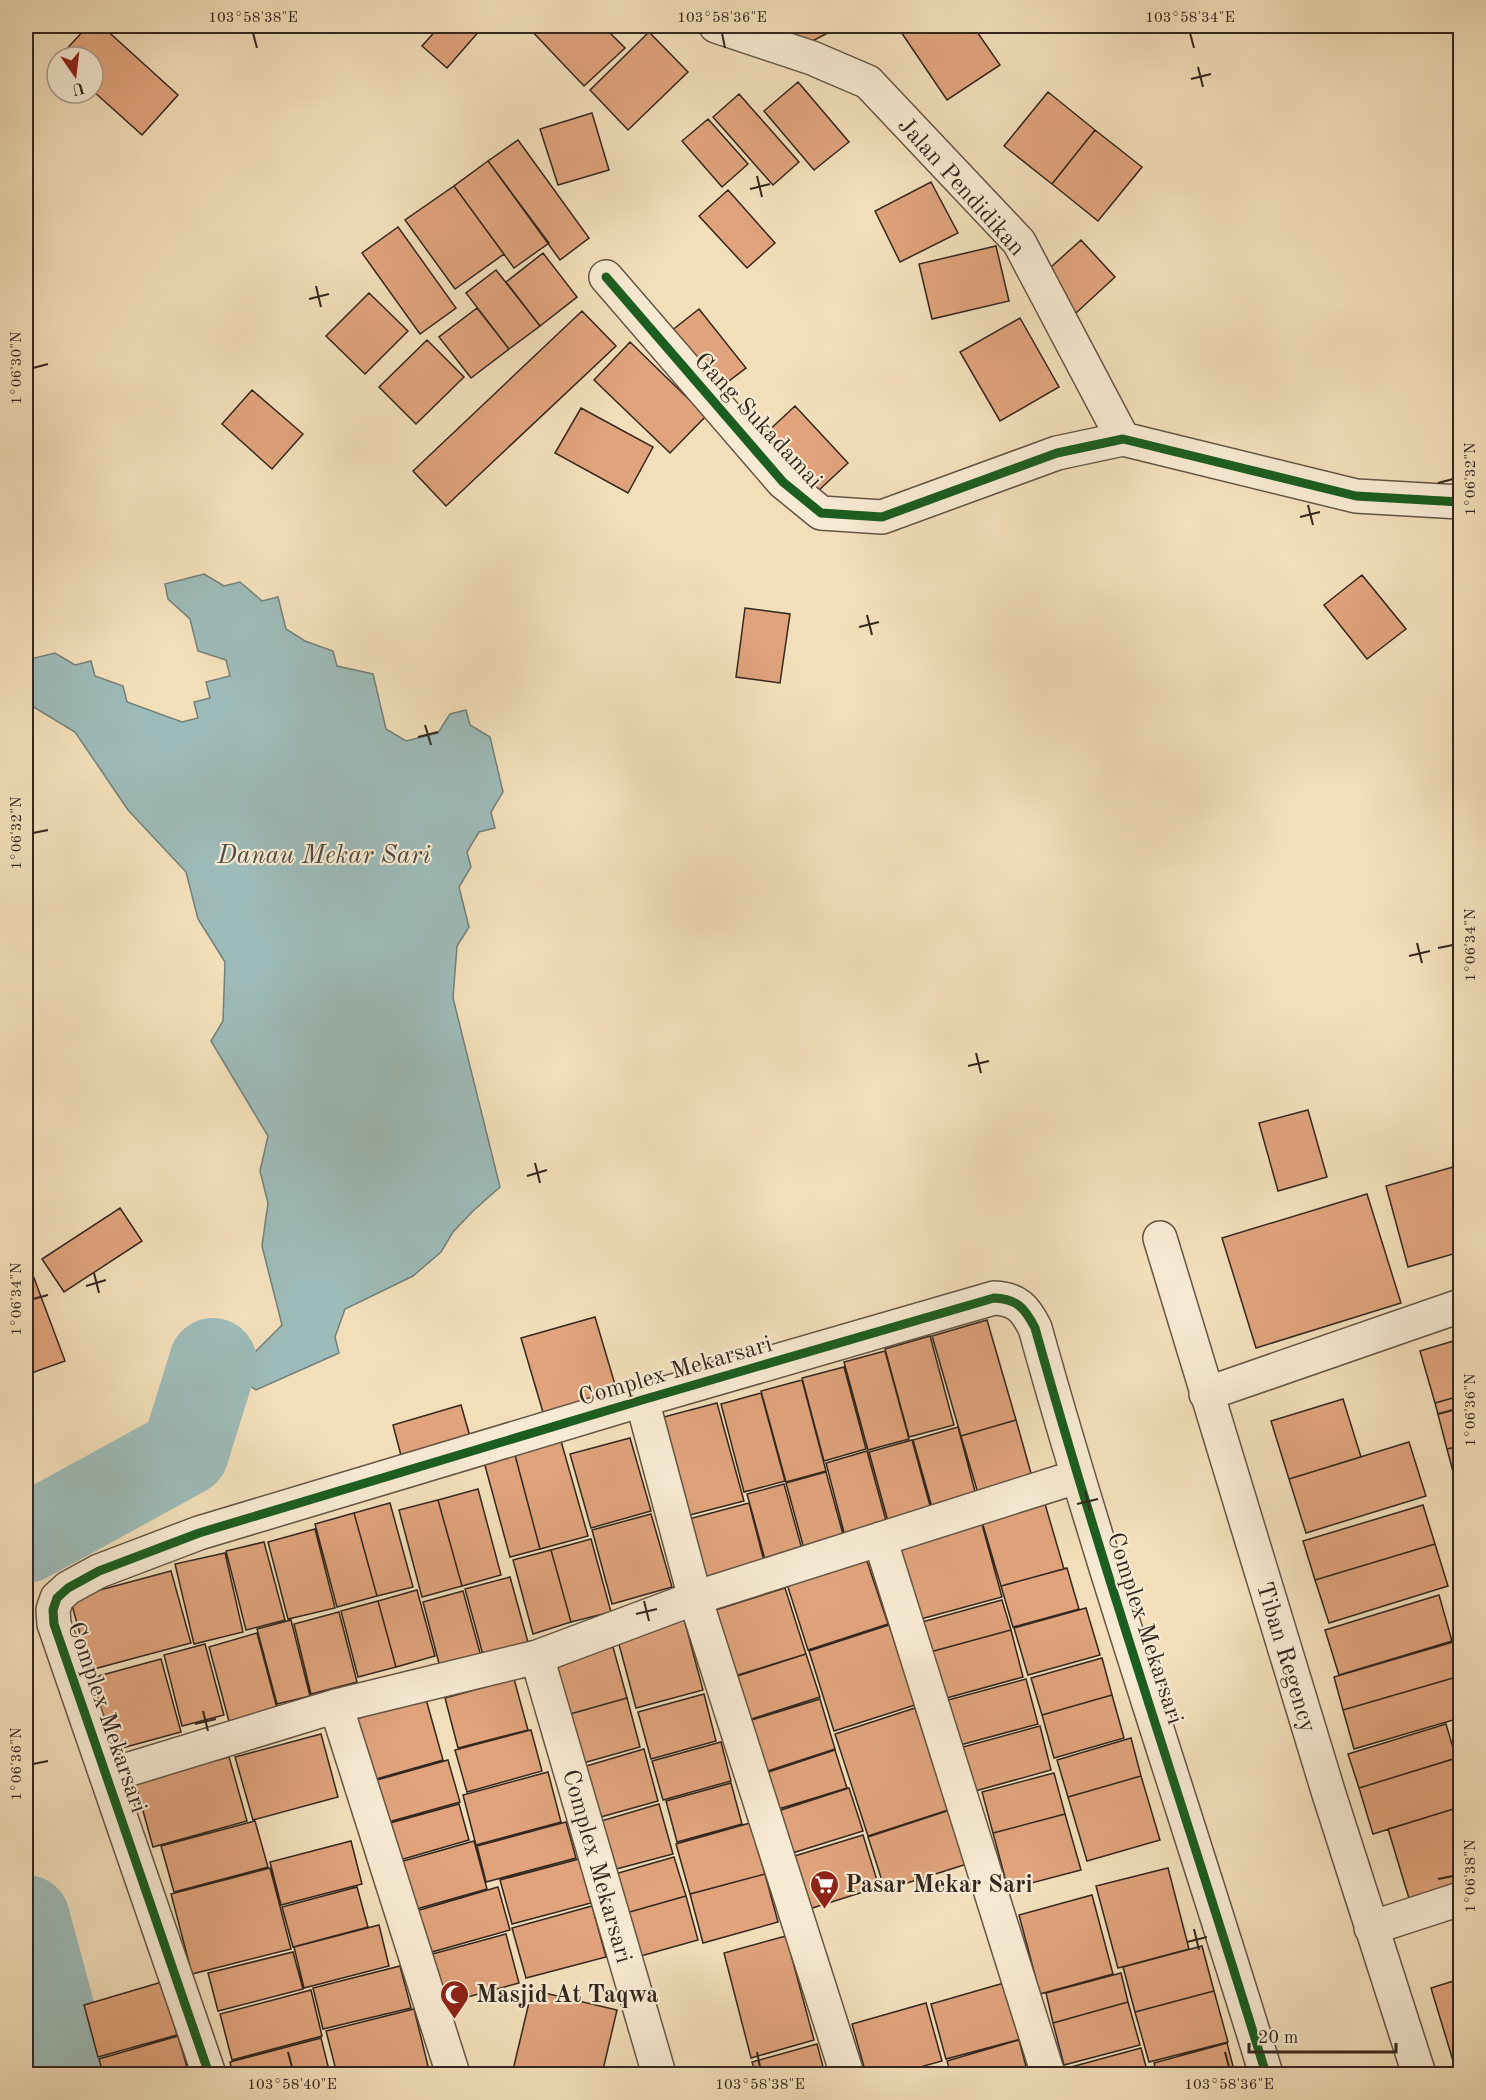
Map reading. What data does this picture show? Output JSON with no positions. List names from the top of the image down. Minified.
{"streets":{"street":["Jalan Pendidikan","Gang Sukadamai","Complex Mekarsari","Tiban Regency"]},"crossings":[["Jalan Pendidikan","Gang Sukadamai"]],"water":["Danau Mekar Sari"],"places":{"supermarket":["Pasar Mekar Sari"],"mosque":["Masjid At Taqwa"]},"scale_bar":"20 m","north":"bottom","coordinates":["103°58'38\"E","103°58'36\"E","103°58'34\"E","1°06'30\"N","1°06'32\"N","1°06'34\"N","1°06'36\"N","1°06'38\"N","103°58'40\"E"]}
